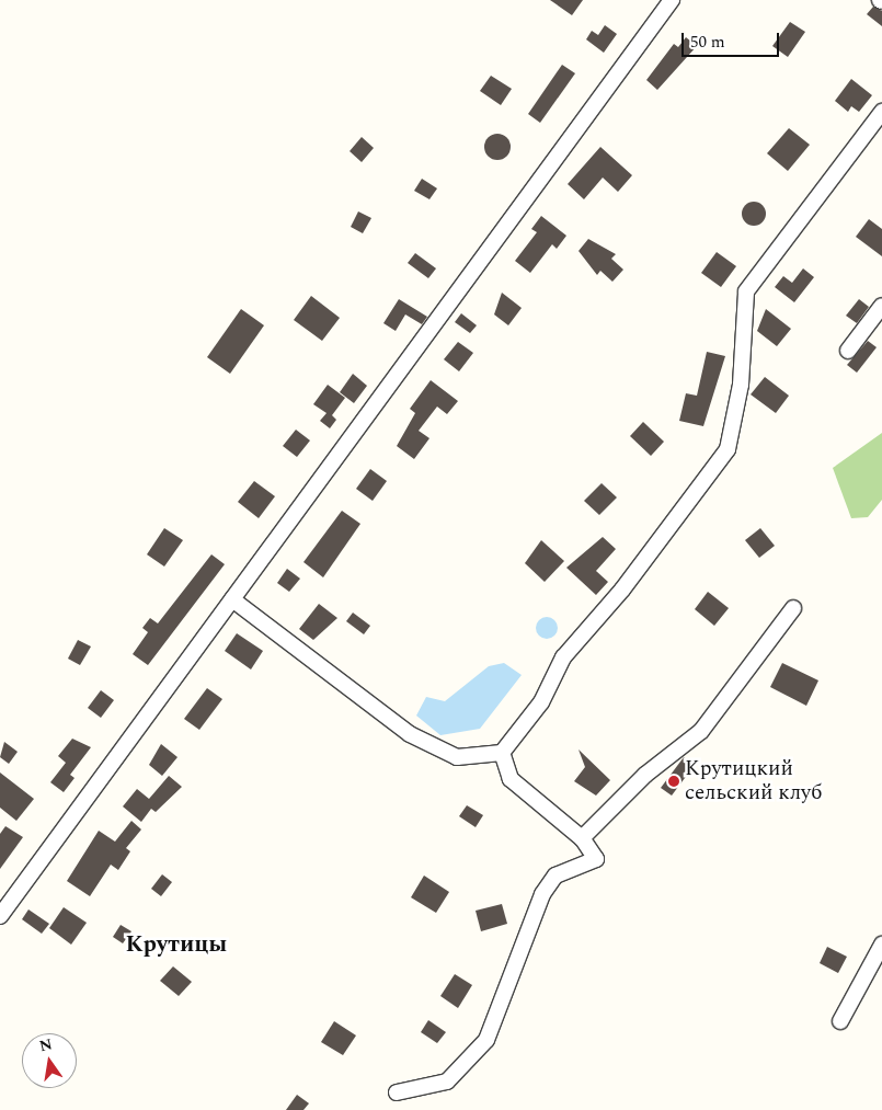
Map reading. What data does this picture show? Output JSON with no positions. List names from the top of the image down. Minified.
{"districts":["Крутицы"],"places":["Крутицкий сельский клуб"],"scale_bar":"50 m","north":"top"}
